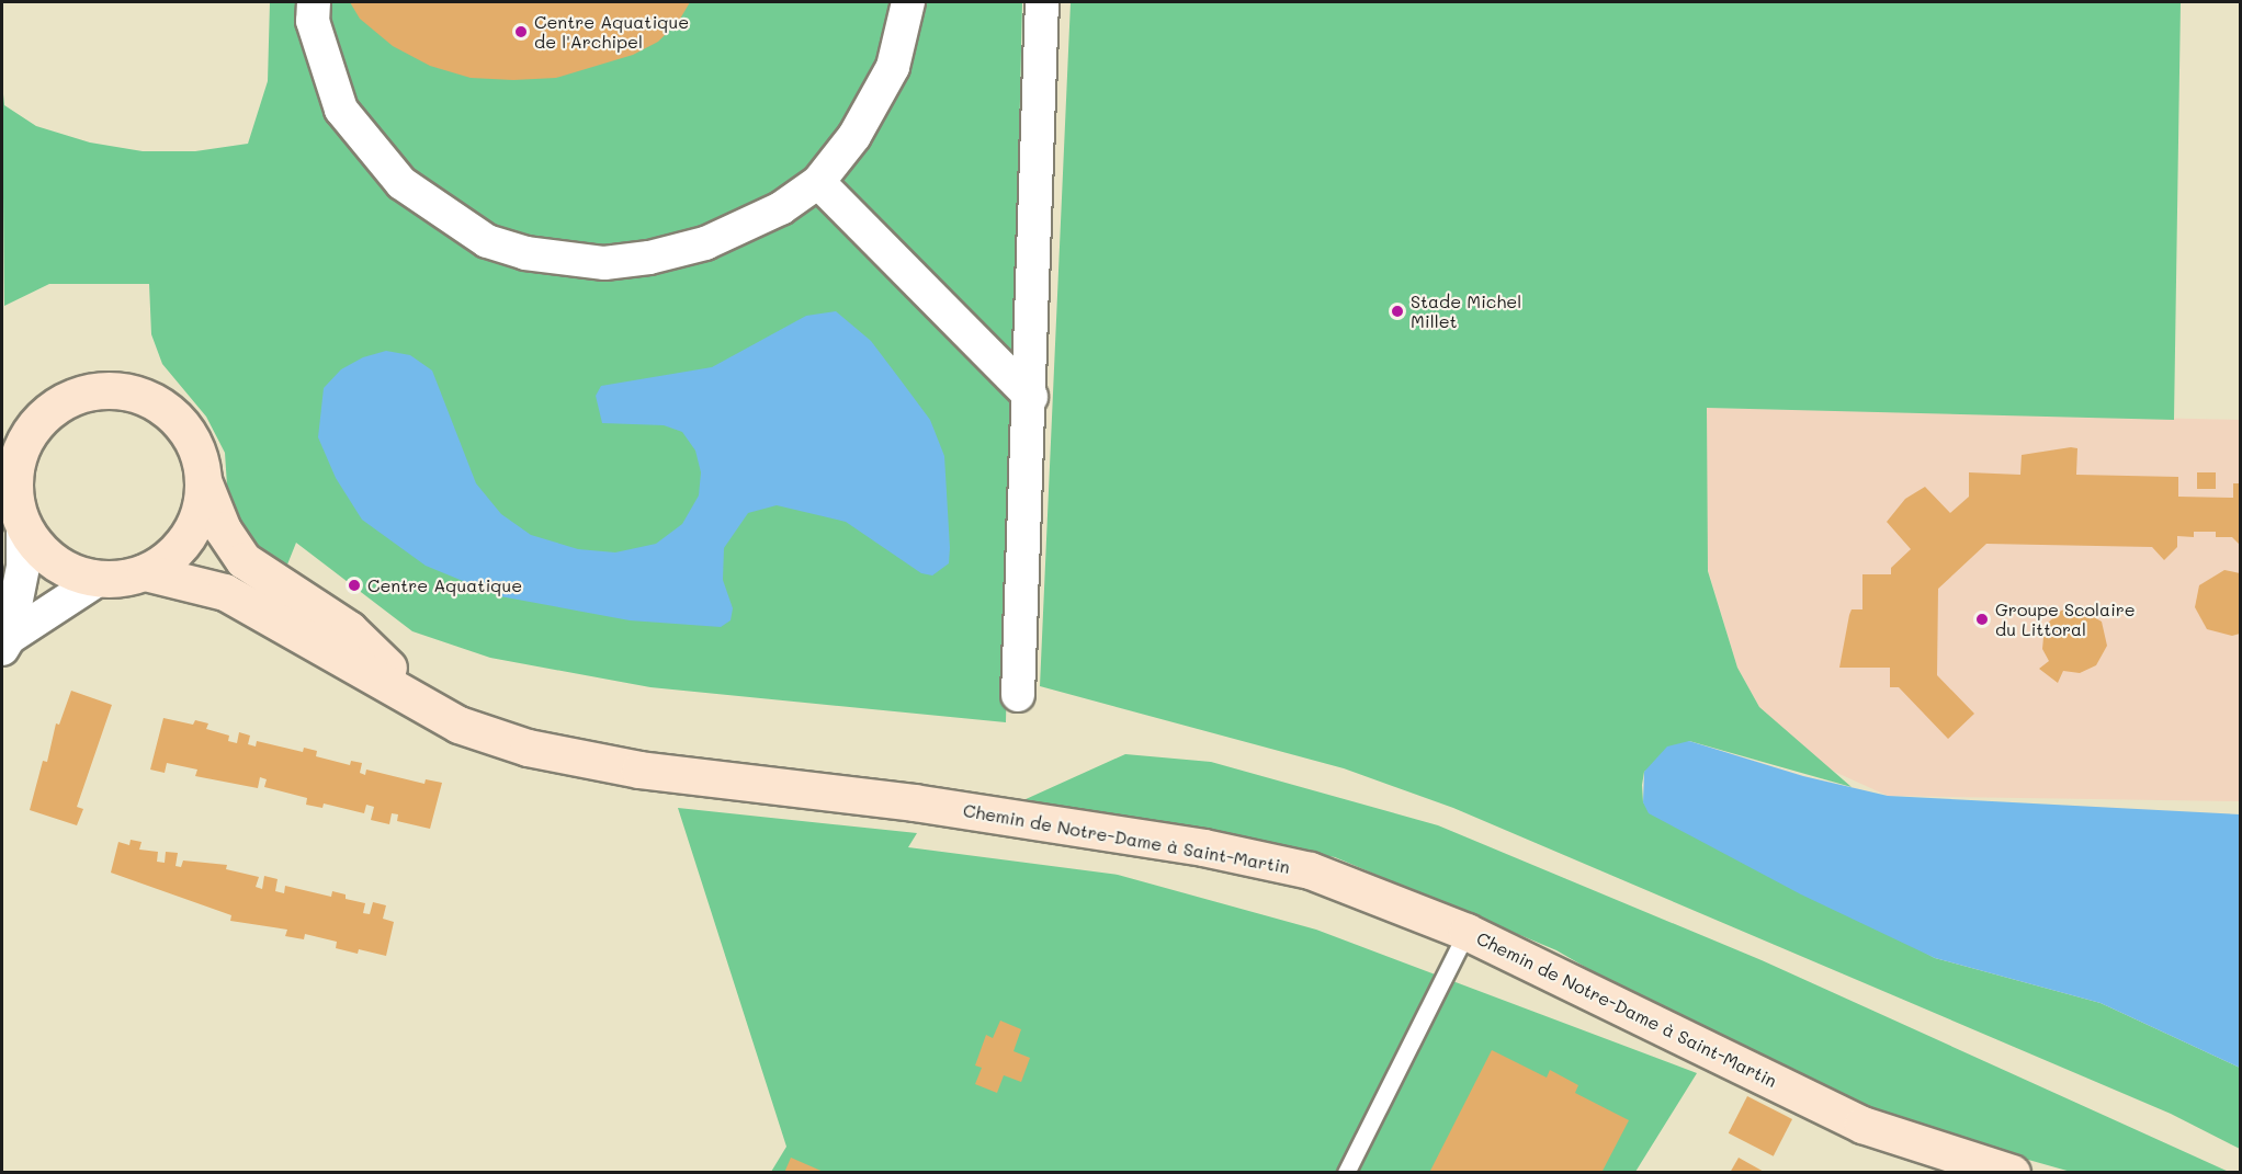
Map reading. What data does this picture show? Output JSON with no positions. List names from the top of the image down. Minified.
{"streets":{"street":["Chemin de Notre-Dame à Saint-Martin"]},"places":["Centre Aquatique de l'Archipel","Stade Michel Millet","Centre Aquatique","Groupe Scolaire du Littoral"]}
